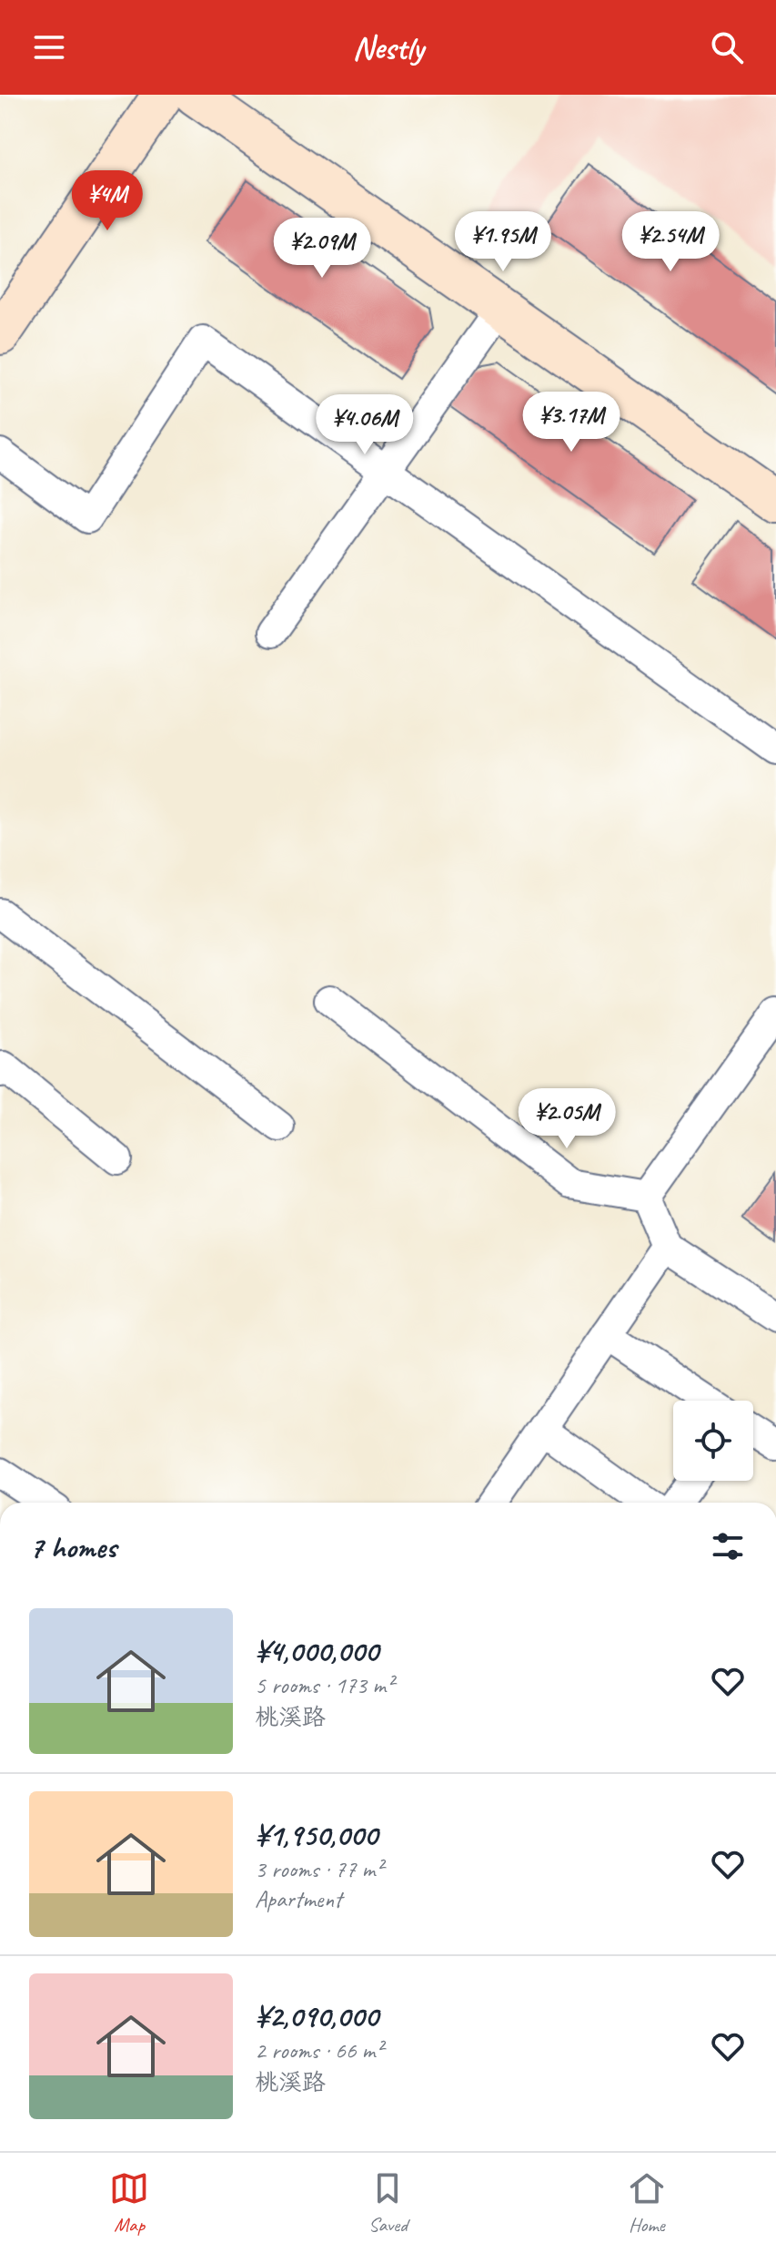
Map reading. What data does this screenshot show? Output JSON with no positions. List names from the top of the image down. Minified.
{"page":{"header":"Nestly","price":["¥4M","¥1.95M","¥2.54M","¥2.09M","¥3.17M","¥4.06M","¥2.05M"],"heading":"7 homes","list":[{"name":"¥4,000,000","note":"5 rooms · 173 m² · 桃溪路"},{"name":"¥1,950,000","note":"3 rooms · 77 m² · Apartment"},{"name":"¥2,090,000","note":"2 rooms · 66 m² · 桃溪路"}],"tabs":["Map","Saved","Home"]}}
